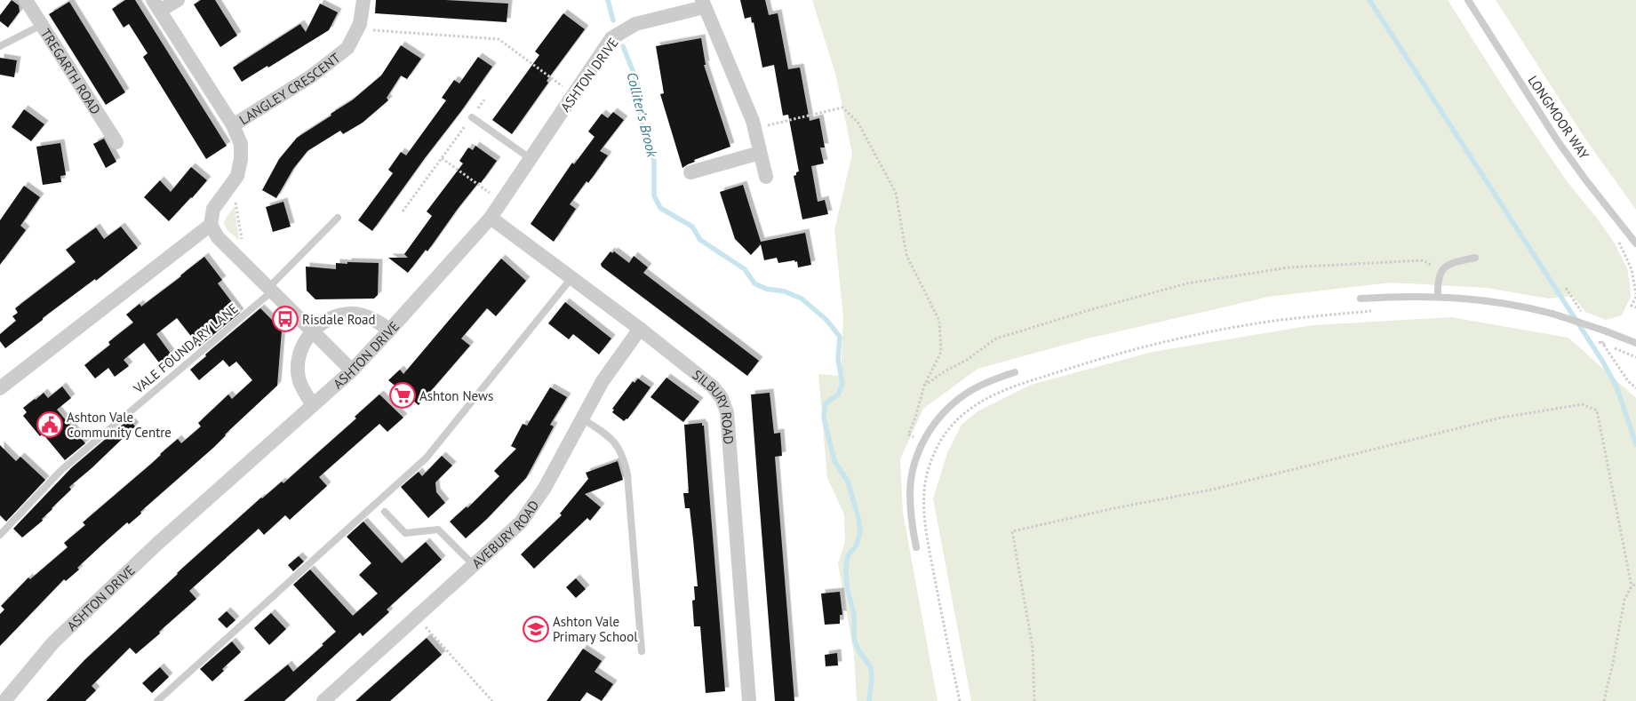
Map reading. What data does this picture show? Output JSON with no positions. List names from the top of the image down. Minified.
{"streets":{"street":["TREGARTH ROAD","ASHTON DRIVE","LANGLEY CRESCENT","SILBURY ROAD","AVEBURY ROAD"],"lane":["LONGMOOR WAY","VALE FOUNDARY LANE"]},"crossings":[["ASHTON DRIVE","SILBURY ROAD"],["SILBURY ROAD","AVEBURY ROAD"]],"water":["Colliter's Brook"],"places":{"bus stop":["Risdale Road"],"supermarket":["Ashton News"],"public building":["Ashton Vale Community Centre"],"school or university":["Ashton Vale Primary School"]}}
